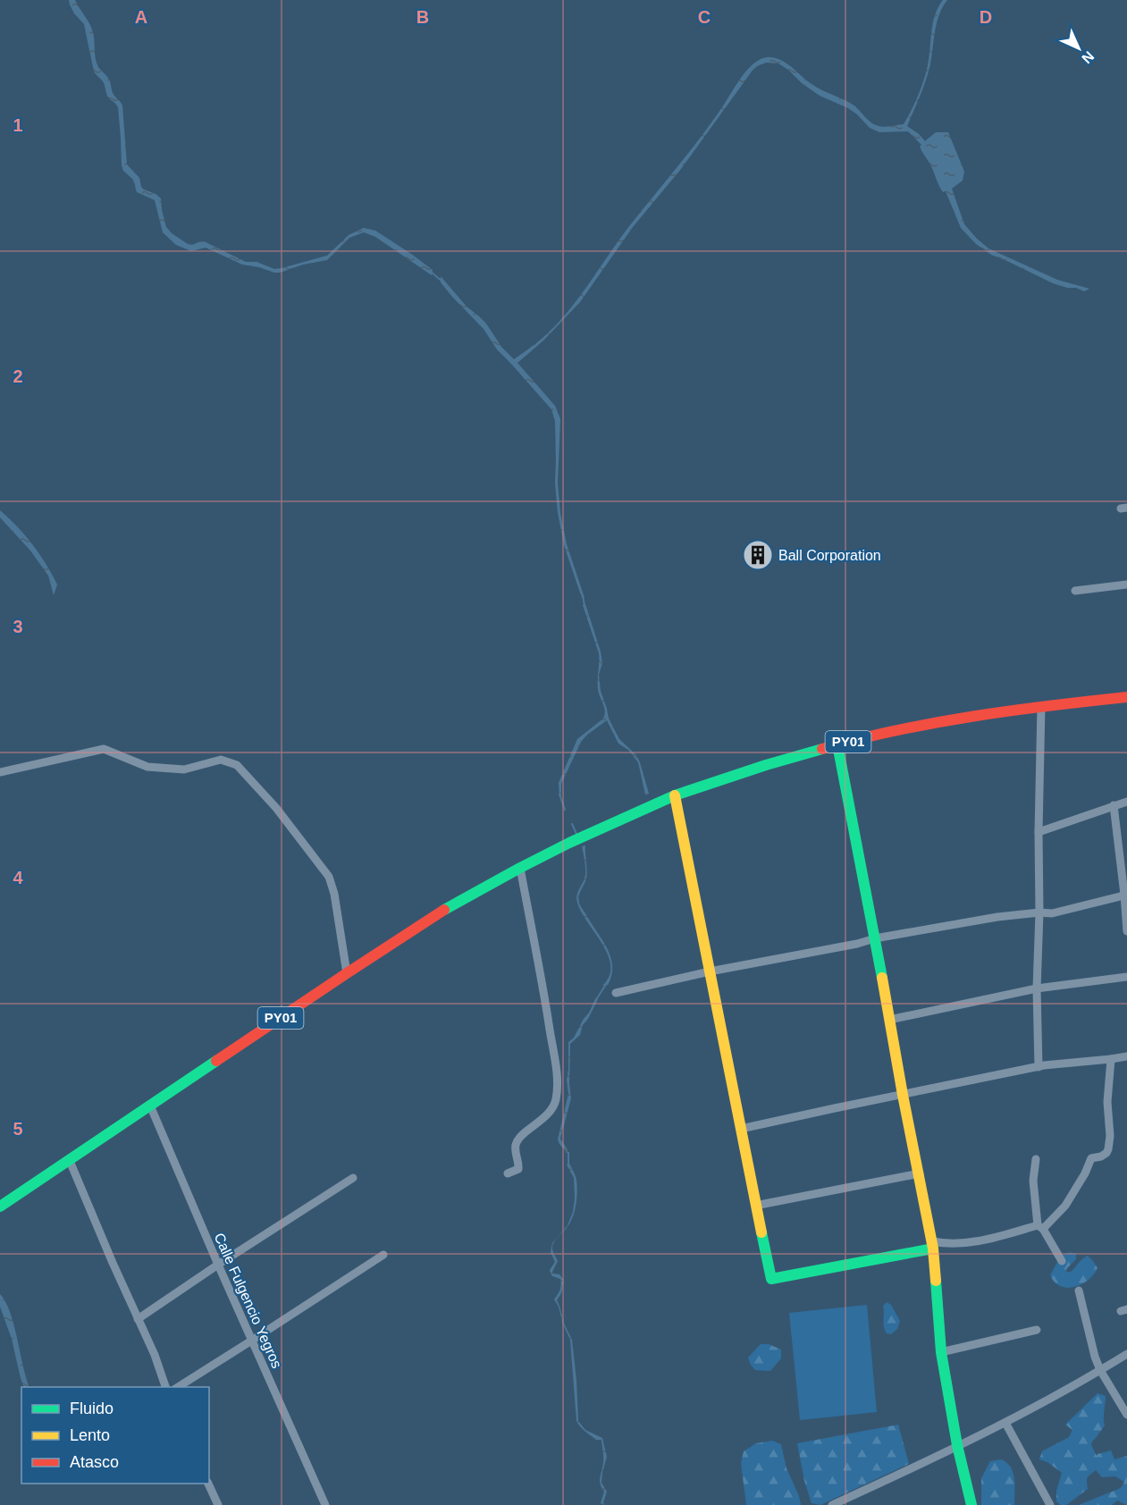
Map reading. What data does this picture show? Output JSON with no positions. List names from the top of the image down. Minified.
{"streets":{"main road":["PY01"],"street":["Calle Fulgencio Yegros"]},"crossings":[["PY01","Calle Fulgencio Yegros"]],"places":{"building":["Ball Corporation"]},"legend":["Fluido","Lento","Atasco"],"north":"bottom right","grid":{"columns":["A","B","C","D"],"rows":["1","2","3","4","5"]}}
